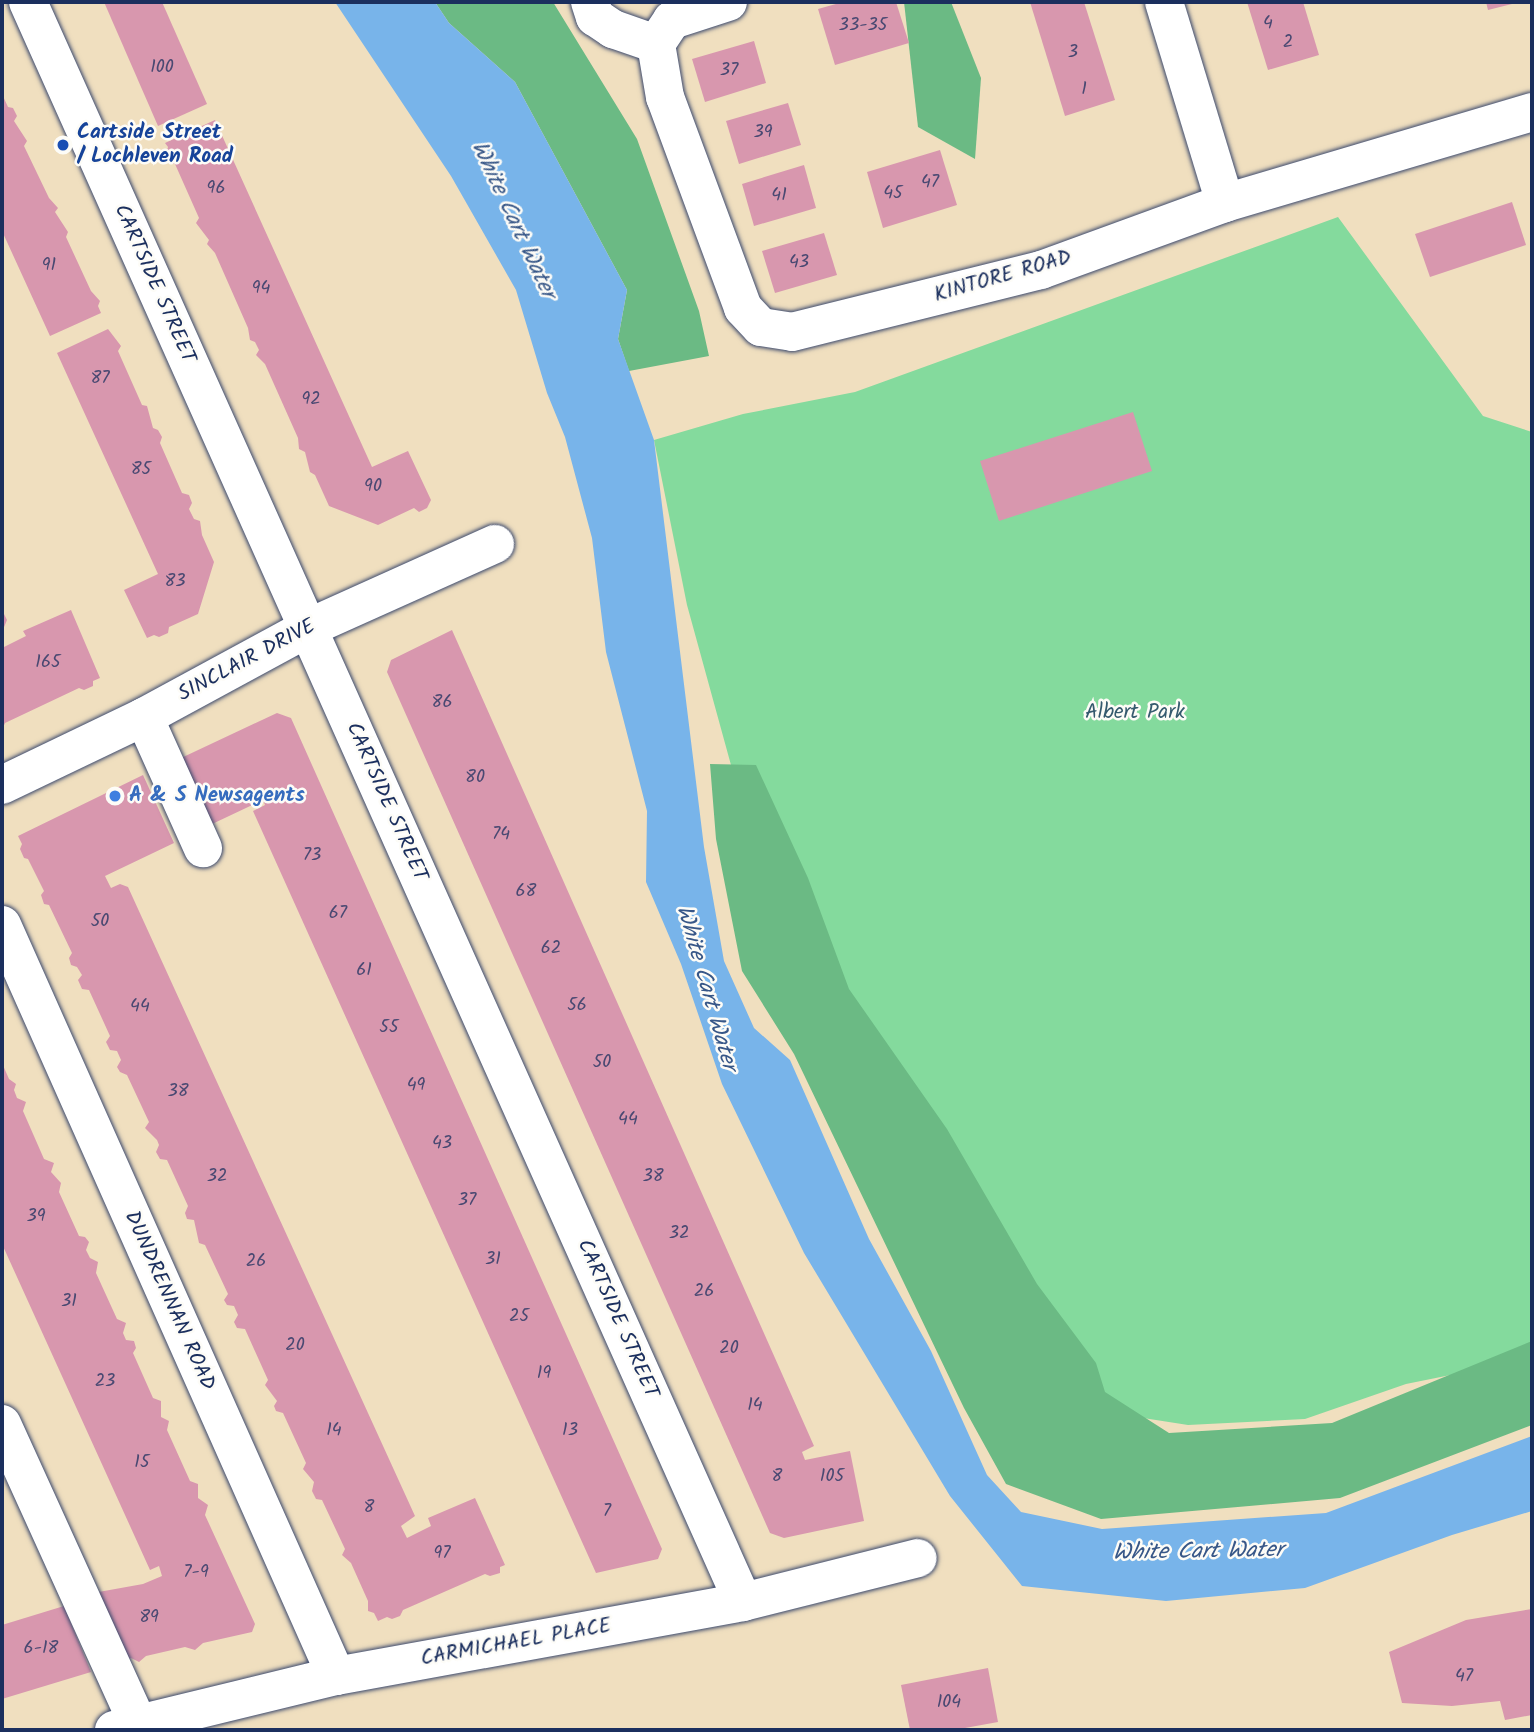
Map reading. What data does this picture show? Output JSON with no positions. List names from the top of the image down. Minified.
{"streets":{"street":["KINTORE ROAD","CARTSIDE STREET","SINCLAIR DRIVE","DUNDRENNAN ROAD","CARMICHAEL PLACE"]},"crossings":[["CARTSIDE STREET","SINCLAIR DRIVE"],["CARTSIDE STREET","CARMICHAEL PLACE"],["DUNDRENNAN ROAD","CARMICHAEL PLACE"]],"water":["White Cart Water"],"parks":["Albert Park"],"places":["Cartside Street / Lochleven Road","A & S Newsagents"],"house_numbers":["4","33-35","2","3","100","37","1","39","47","96","45","41","43","91","94","87","92","85","90","83","165","86","80","74","73","68","67","50","62","61","56","44","55","50","49","38","44","43","32","38","37","39","32","31","26","26","31","25","20","20","19","23","14","14","13","15","8","105","8","7","97","7-9","89","6-18","47","104"]}
